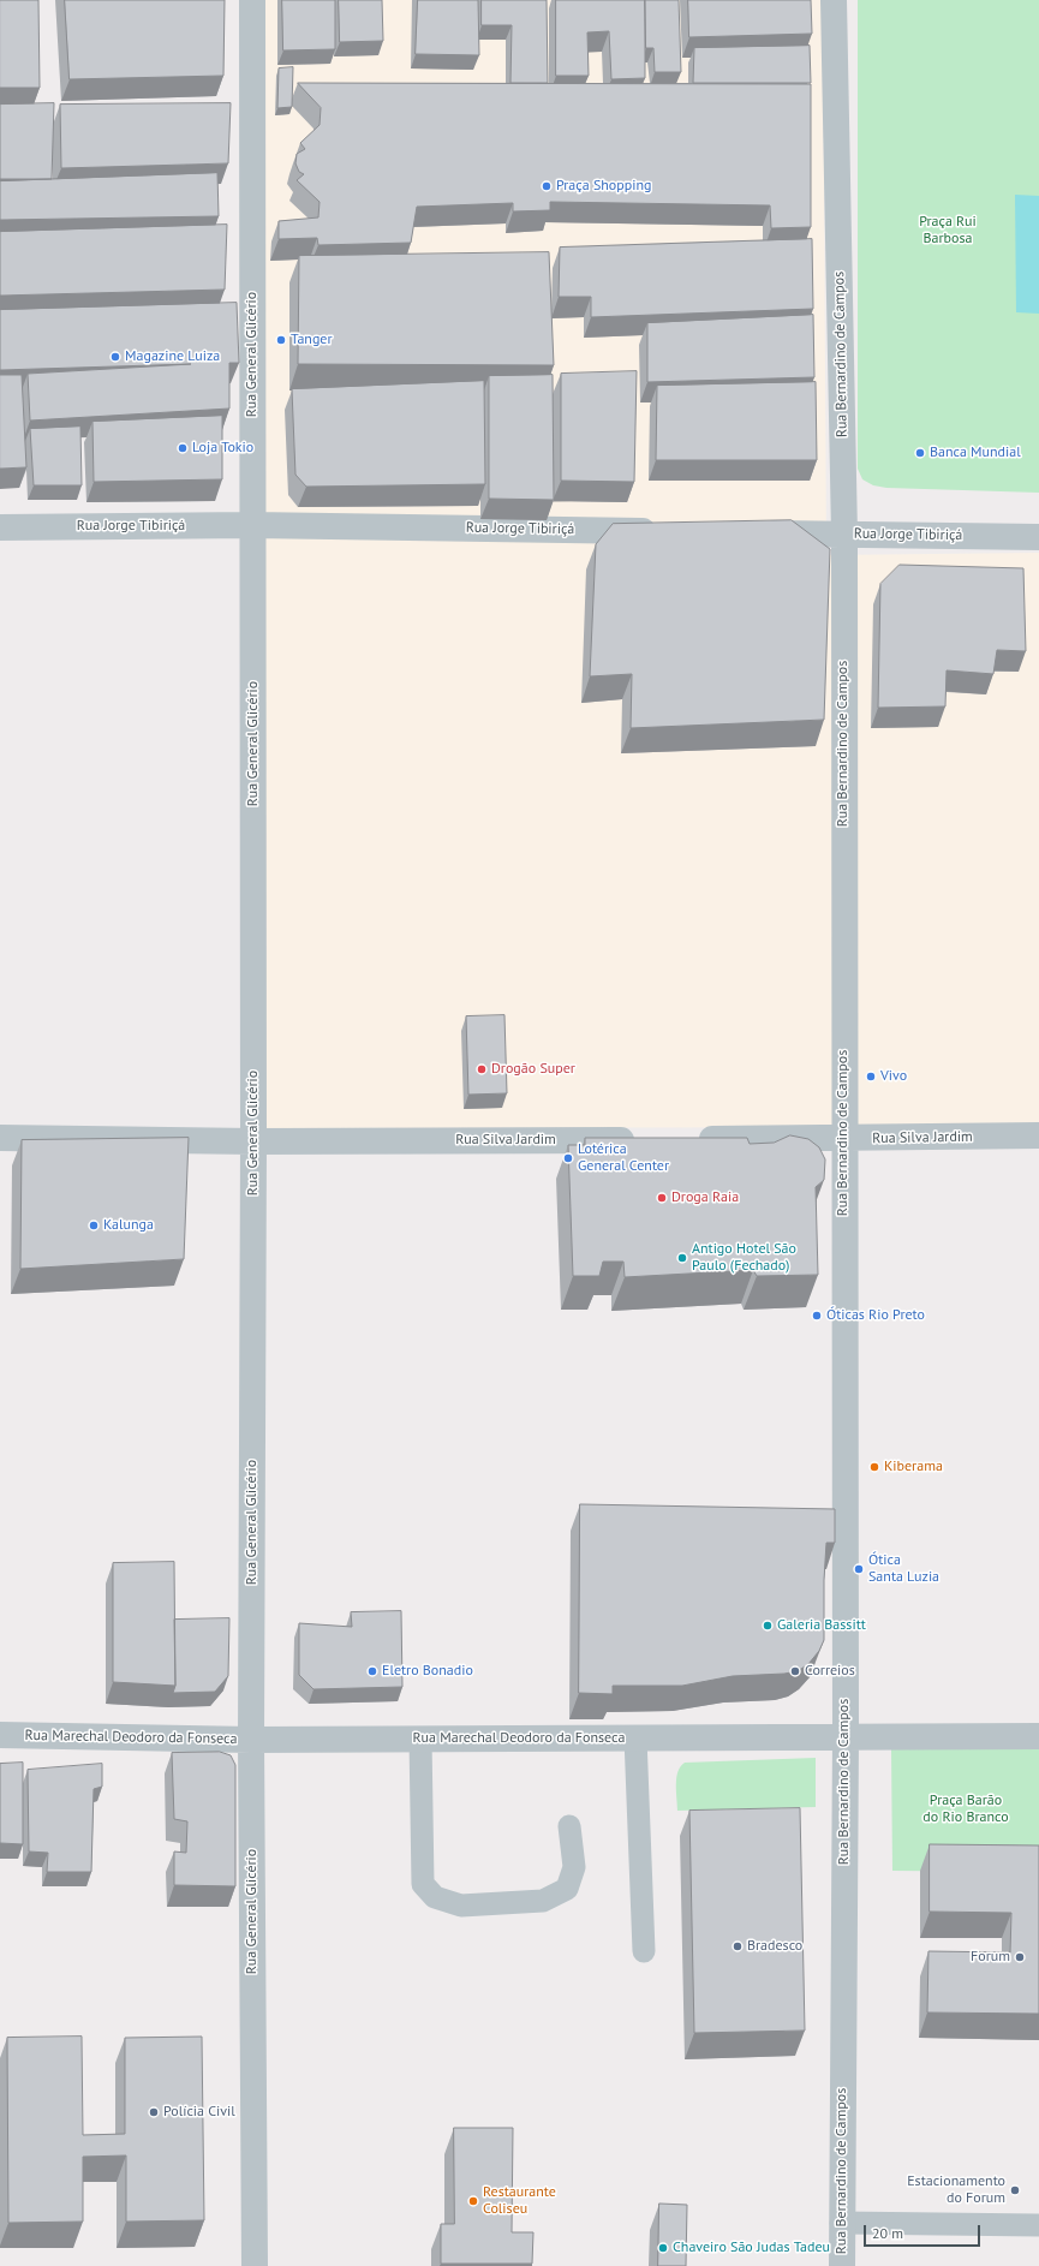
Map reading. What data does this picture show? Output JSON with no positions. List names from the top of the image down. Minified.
{"streets":{"street":["Rua General Glicério","Rua Bernardino de Campos","Rua Jorge Tibiriçá","Rua Silva Jardim","Rua Marechal Deodoro da Fonseca"]},"crossings":[["Rua General Glicério","Rua Jorge Tibiriçá"],["Rua General Glicério","Rua Silva Jardim"],["Rua General Glicério","Rua Marechal Deodoro da Fonseca"],["Rua Bernardino de Campos","Rua Jorge Tibiriçá"],["Rua Bernardino de Campos","Rua Silva Jardim"],["Rua Bernardino de Campos","Rua Marechal Deodoro da Fonseca"]],"parks":["Praça Rui Barbosa","Praça Barão do Rio Branco"],"places":["Praça Shopping","Tanger","Magazine Luiza","Loja Tokio","Banca Mundial","Drogão Super","Vivo","Lotérica General Center","Droga Raia","Kalunga","Antigo Hotel São Paulo (Fechado)","Óticas Rio Preto","Kiberama","Ótica Santa Luzia","Galeria Bassitt","Eletro Bonadio","Correios","Bradesco","Forum","Polícia Civil","Estacionamento do Forum","Restaurante Coliseu","Chaveiro São Judas Tadeu"],"scale_bar":"20 m"}
